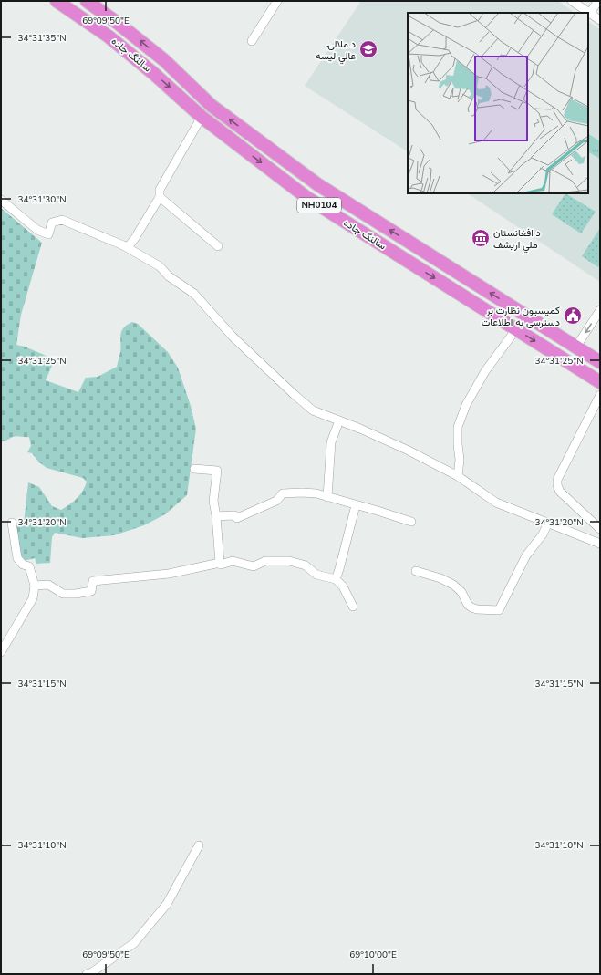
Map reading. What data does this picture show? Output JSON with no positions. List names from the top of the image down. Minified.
{"streets":{"highway":["سالنگ جاده","NH0104"]},"places":{"school or university":["د ملالۍ عالي لیسه"],"museum":["د افغانستان ملي اریشف"],"public building":["کمیسیون نظارت بر دسترسی به اطلاعات"]},"coordinates":["69°09'50\"E","34°31'35\"N","34°31'30\"N","34°31'25\"N","34°31'20\"N","34°31'15\"N","34°31'10\"N","69°10'00\"E"]}
